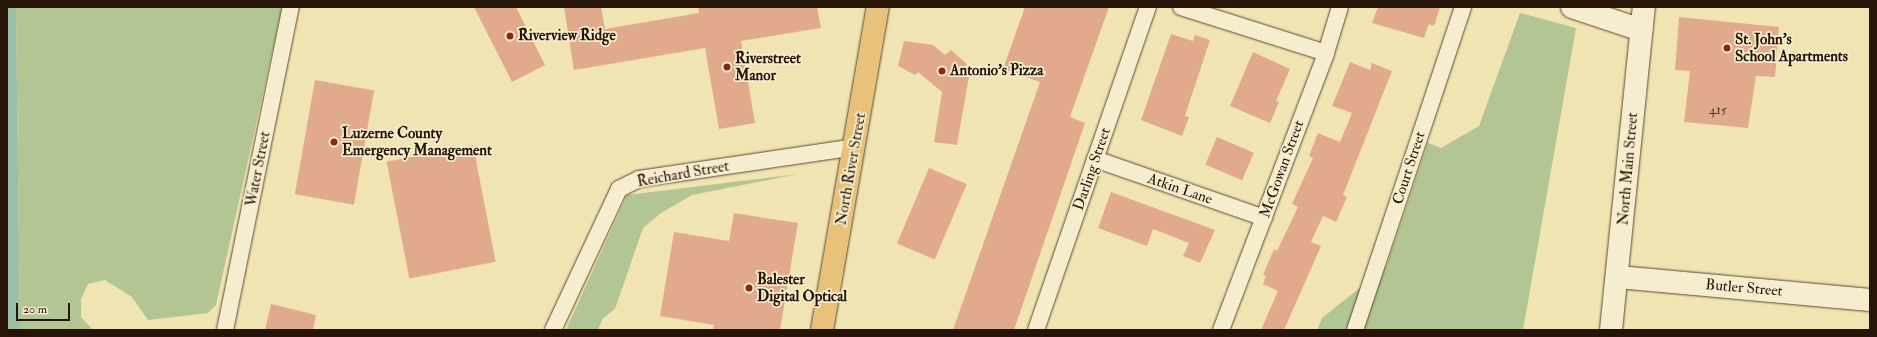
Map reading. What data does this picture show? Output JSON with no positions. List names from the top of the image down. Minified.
{"streets":{"main road":["North River Street","North Main Street","Butler Street"],"street":["Court Street","Water Street","Darling Street","McGowan Street","Reichard Street","Atkin Lane"]},"crossings":[["North River Street","Reichard Street"],["Darling Street","Atkin Lane"],["McGowan Street","Atkin Lane"],["North Main Street","Butler Street"]],"places":["Riverview Ridge","St. John's School Apartments","Riverstreet Manor","Antonio's Pizza","Luzerne County Emergency Management","Balester Digital Optical"],"house_numbers":["415"],"scale_bar":"20 m"}
